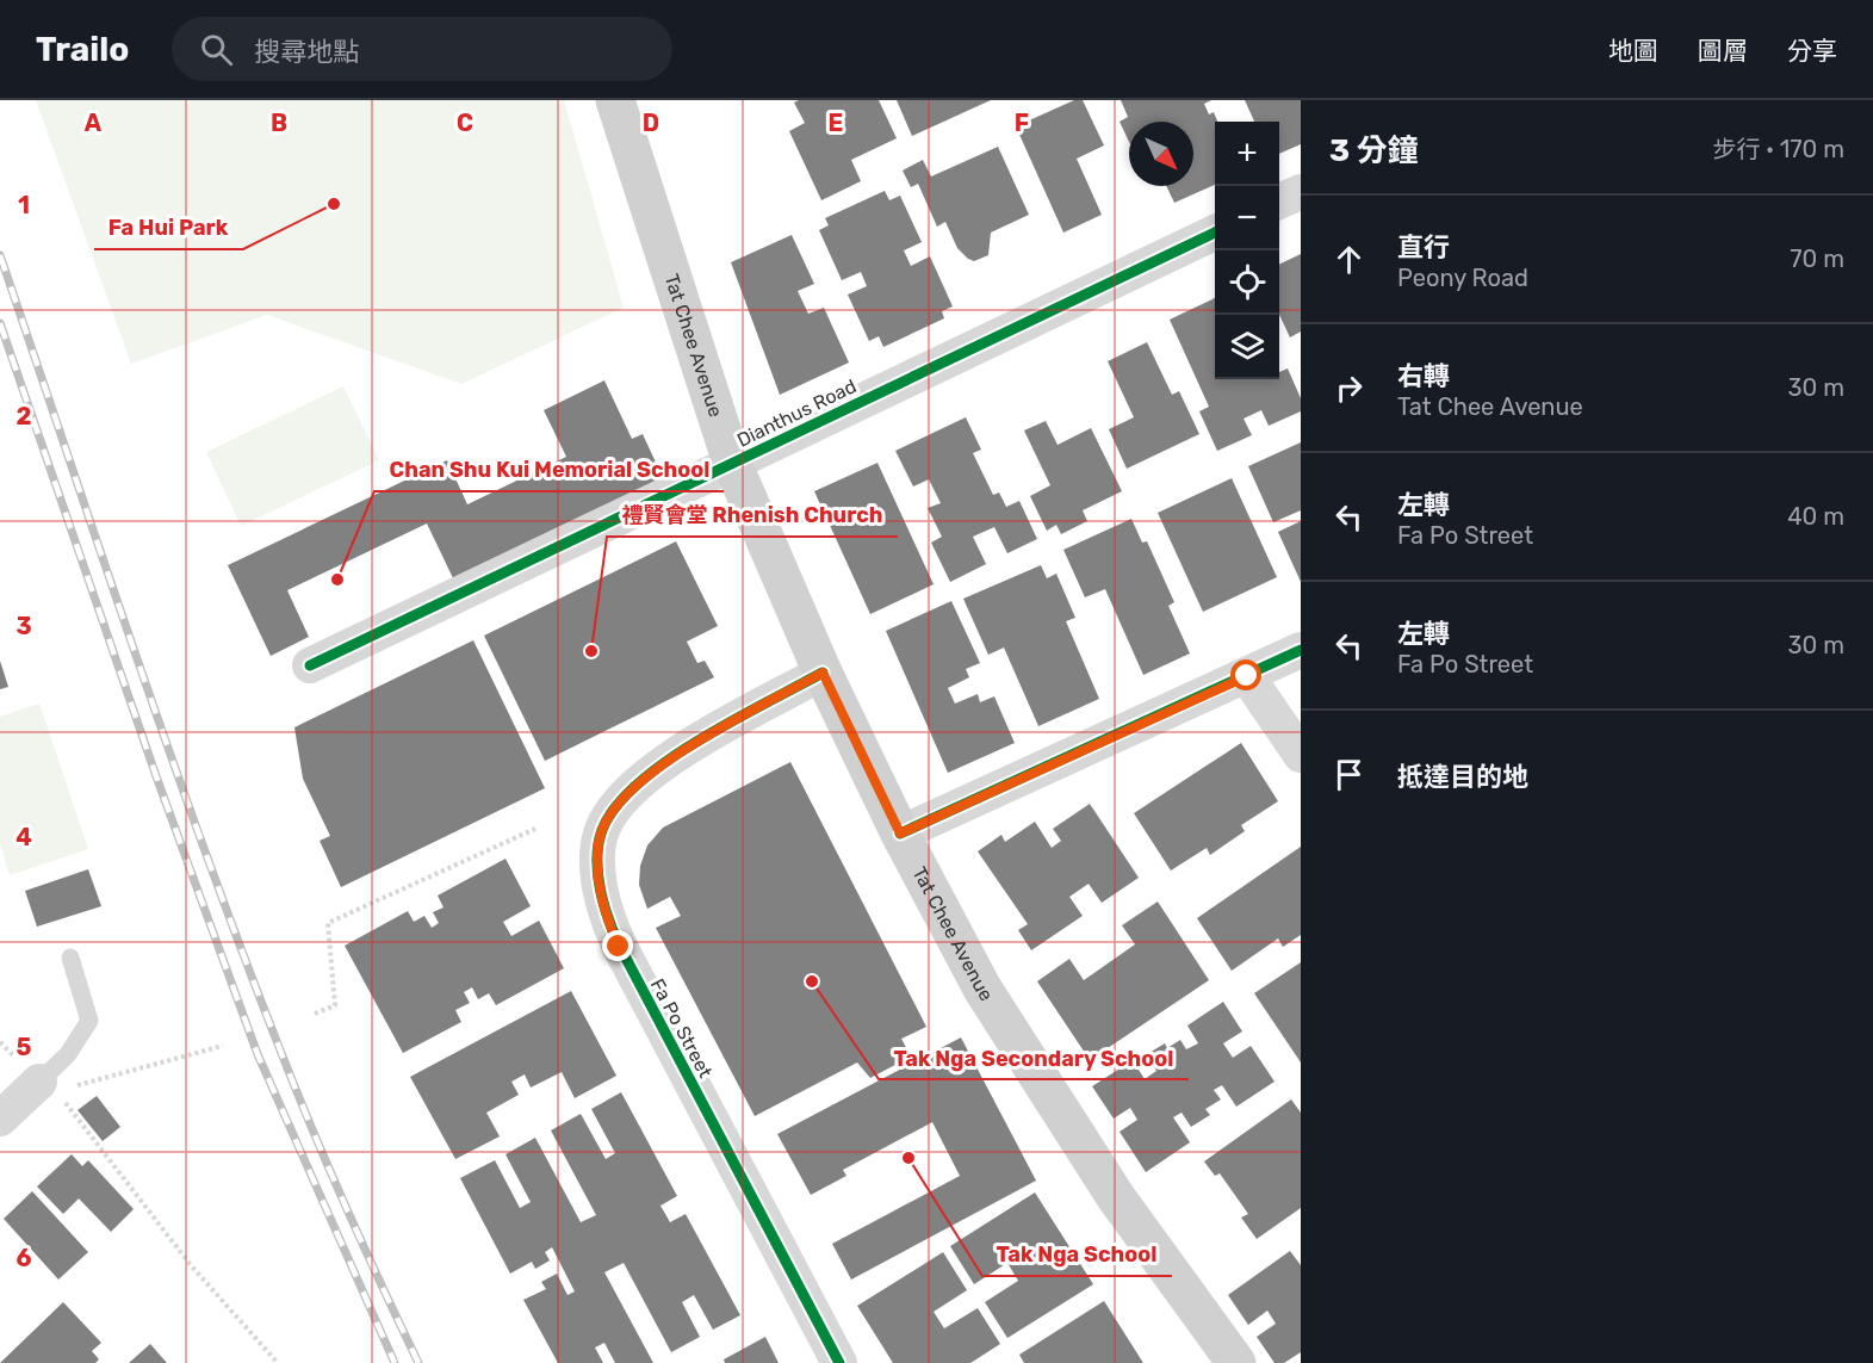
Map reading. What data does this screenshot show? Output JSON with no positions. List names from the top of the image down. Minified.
{"streets":{"main road":["Tat Chee Avenue"],"street":["Dianthus Road","Fa Po Street"]},"crossings":[["Tat Chee Avenue","Dianthus Road"],["Tat Chee Avenue","Fa Po Street"]],"places":["Fa Hui Park","Chan Shu Kui Memorial School","禮賢會堂 Rhenish Church","Tak Nga Secondary School","Tak Nga School"],"north":"bottom right","page":{"header":"Trailo","search":"搜尋地點","nav":["地圖","圖層","分享"],"heading":["3 分鐘","步行 · 170 m"],"map_buttons":["+","−"],"list":[["直行","Peony Road","70 m"],["右轉","Tat Chee Avenue","30 m"],["左轉","Fa Po Street","40 m"],["左轉","Fa Po Street","30 m"],"抵達目的地"]},"grid":{"columns":["A","B","C","D","E","F"],"rows":["1","2","3","4","5","6"]}}
